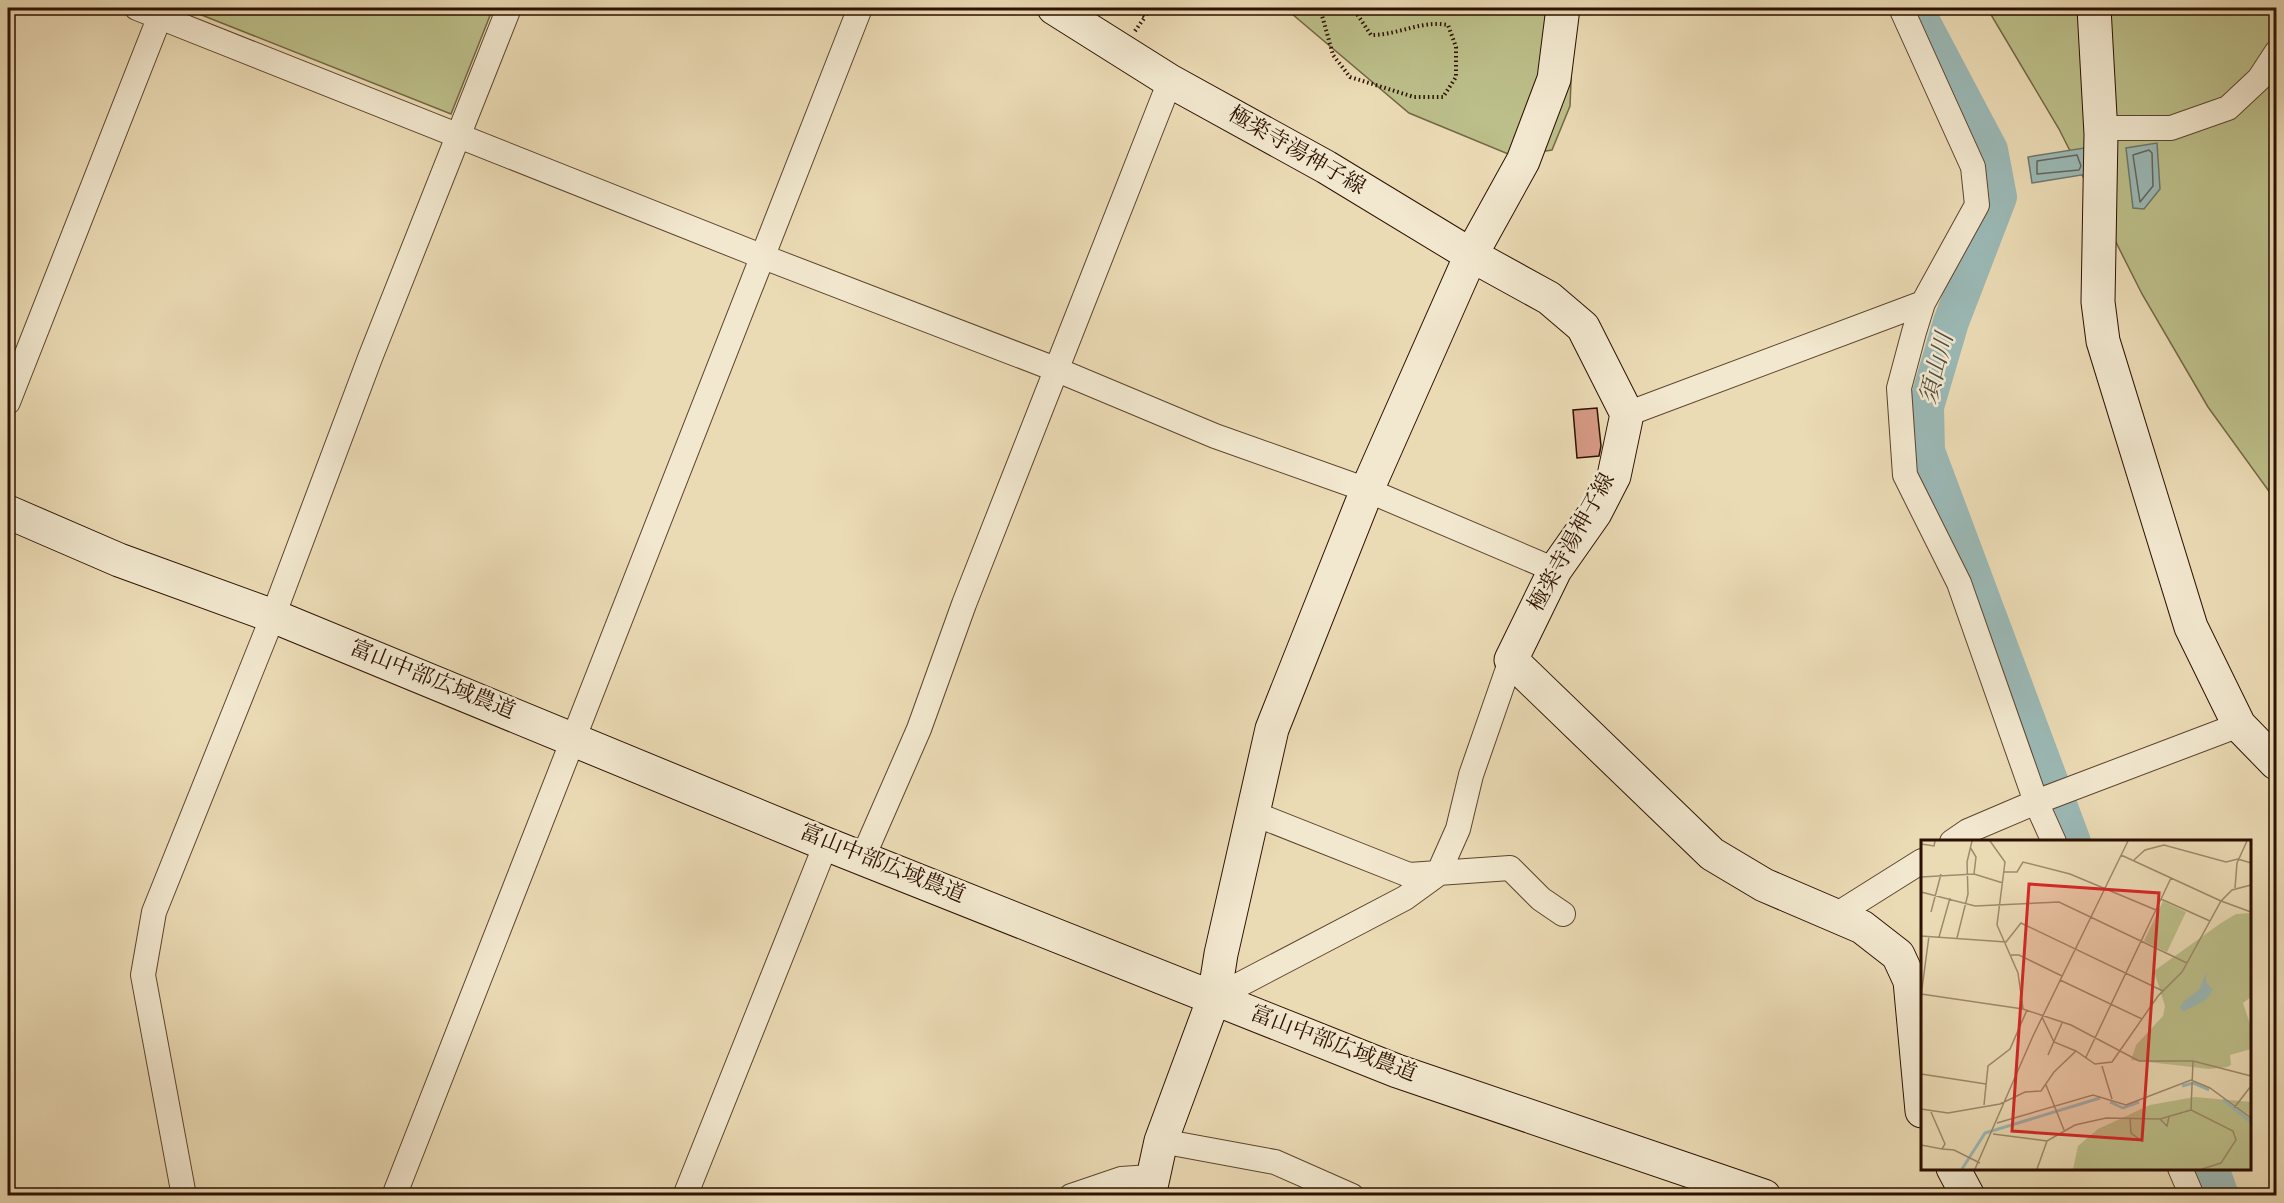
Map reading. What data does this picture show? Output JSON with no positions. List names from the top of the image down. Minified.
{"streets":{"street":["極楽寺湯神子線","富山中部広域農道"]},"water":["須山川"]}
